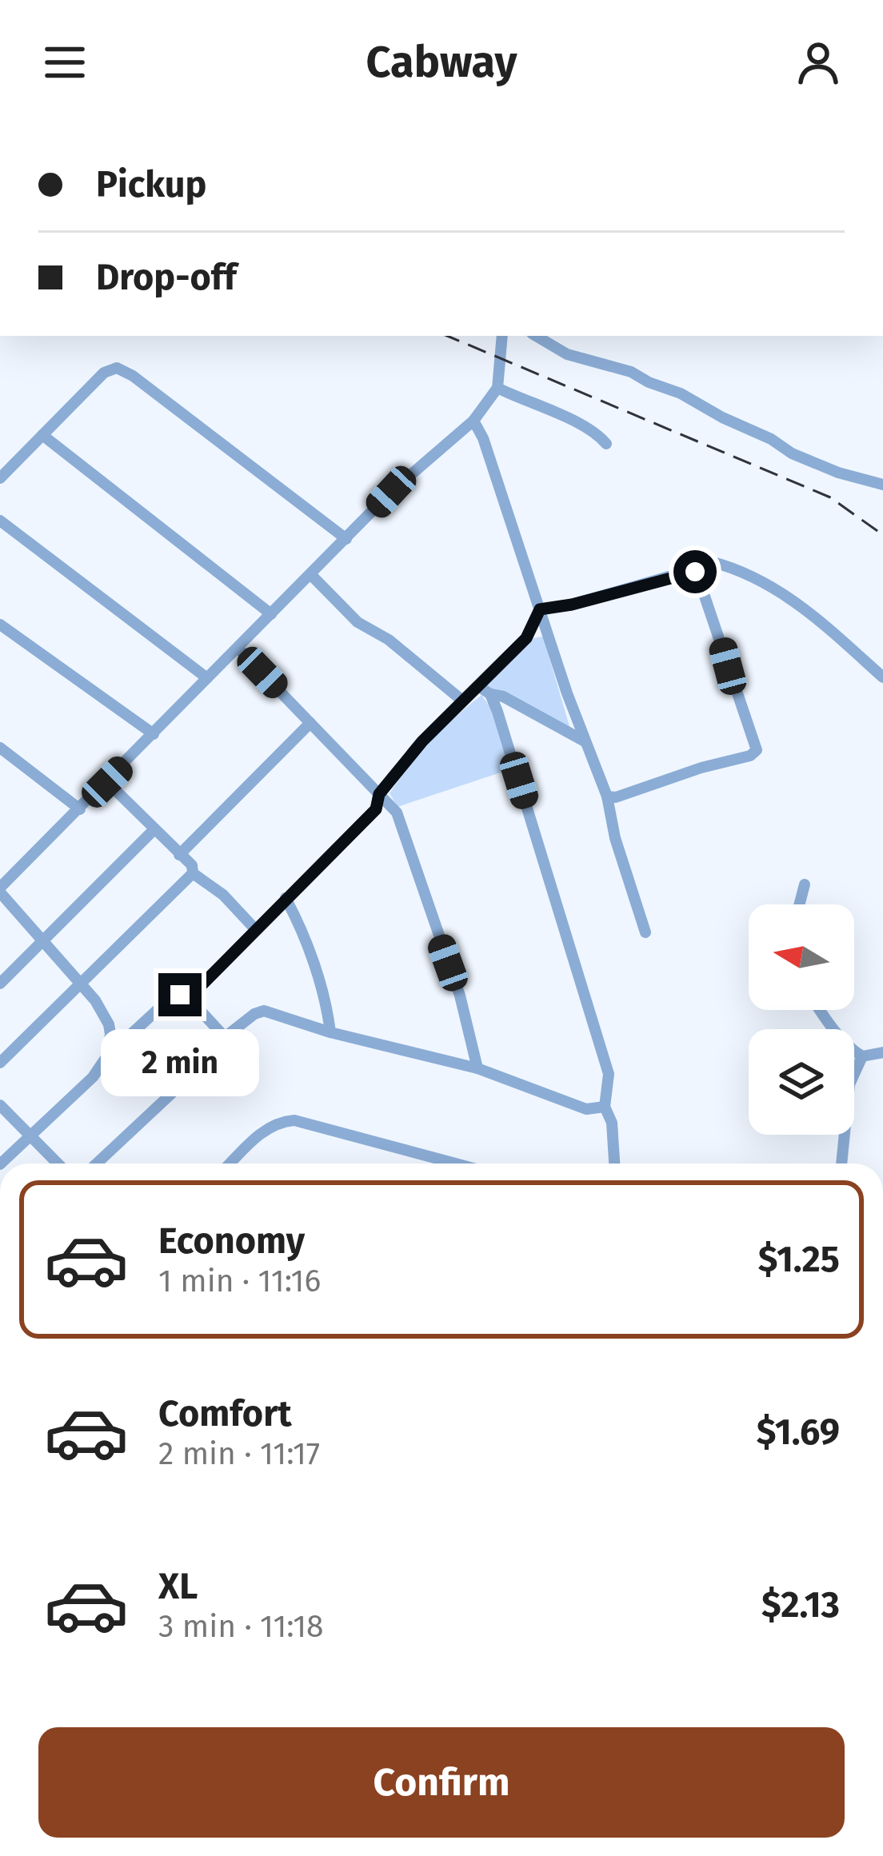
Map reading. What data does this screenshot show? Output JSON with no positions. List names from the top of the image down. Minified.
{"north":"left","page":{"header":"Cabway","banner":["Pickup","Drop-off"],"bubble":"2 min","list":[{"name":"Economy","note":"1 min · 11:16","value":"$1.25"},{"name":"Comfort","note":"2 min · 11:17","value":"$1.69"},{"name":"XL","note":"3 min · 11:18","value":"$2.13"}],"buttons":"Confirm"}}
